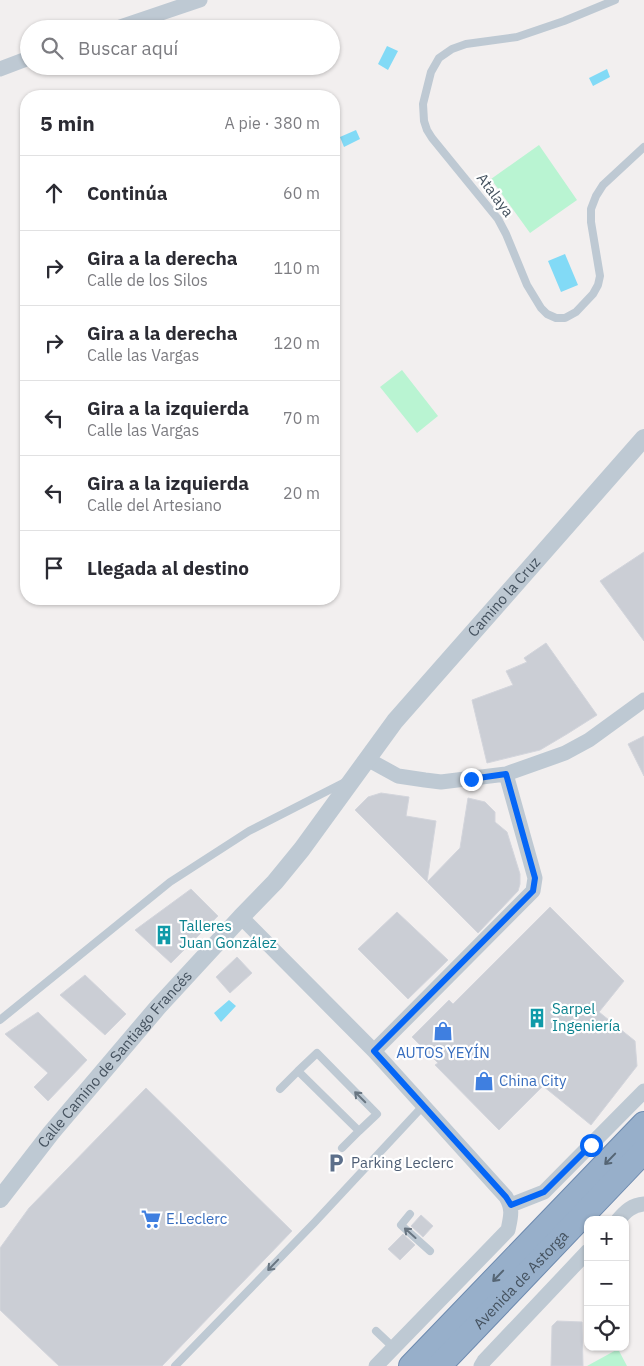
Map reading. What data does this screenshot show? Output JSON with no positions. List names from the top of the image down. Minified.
{"streets":{"highway":["Avenida de Astorga"],"street":["Camino la Cruz","Calle Camino de Santiago Francés"],"lane":["Atalaya"]},"crossings":[["Camino la Cruz","Calle Camino de Santiago Francés"]],"places":{"building":["Talleres Juan González","Sarpel Ingeniería"],"shop":["AUTOS YEYÍN","China City"],"parking":["Parking Leclerc"],"supermarket":["E.Leclerc"]},"page":{"search":"Buscar aquí","heading":["5 min","A pie · 380 m"],"list":[["Continúa","60 m"],["Gira a la derecha","Calle de los Silos","110 m"],["Gira a la derecha","Calle las Vargas","120 m"],["Gira a la izquierda","Calle las Vargas","70 m"],["Gira a la izquierda","Calle del Artesiano","20 m"],"Llegada al destino"],"map_buttons":["+","−"]}}
